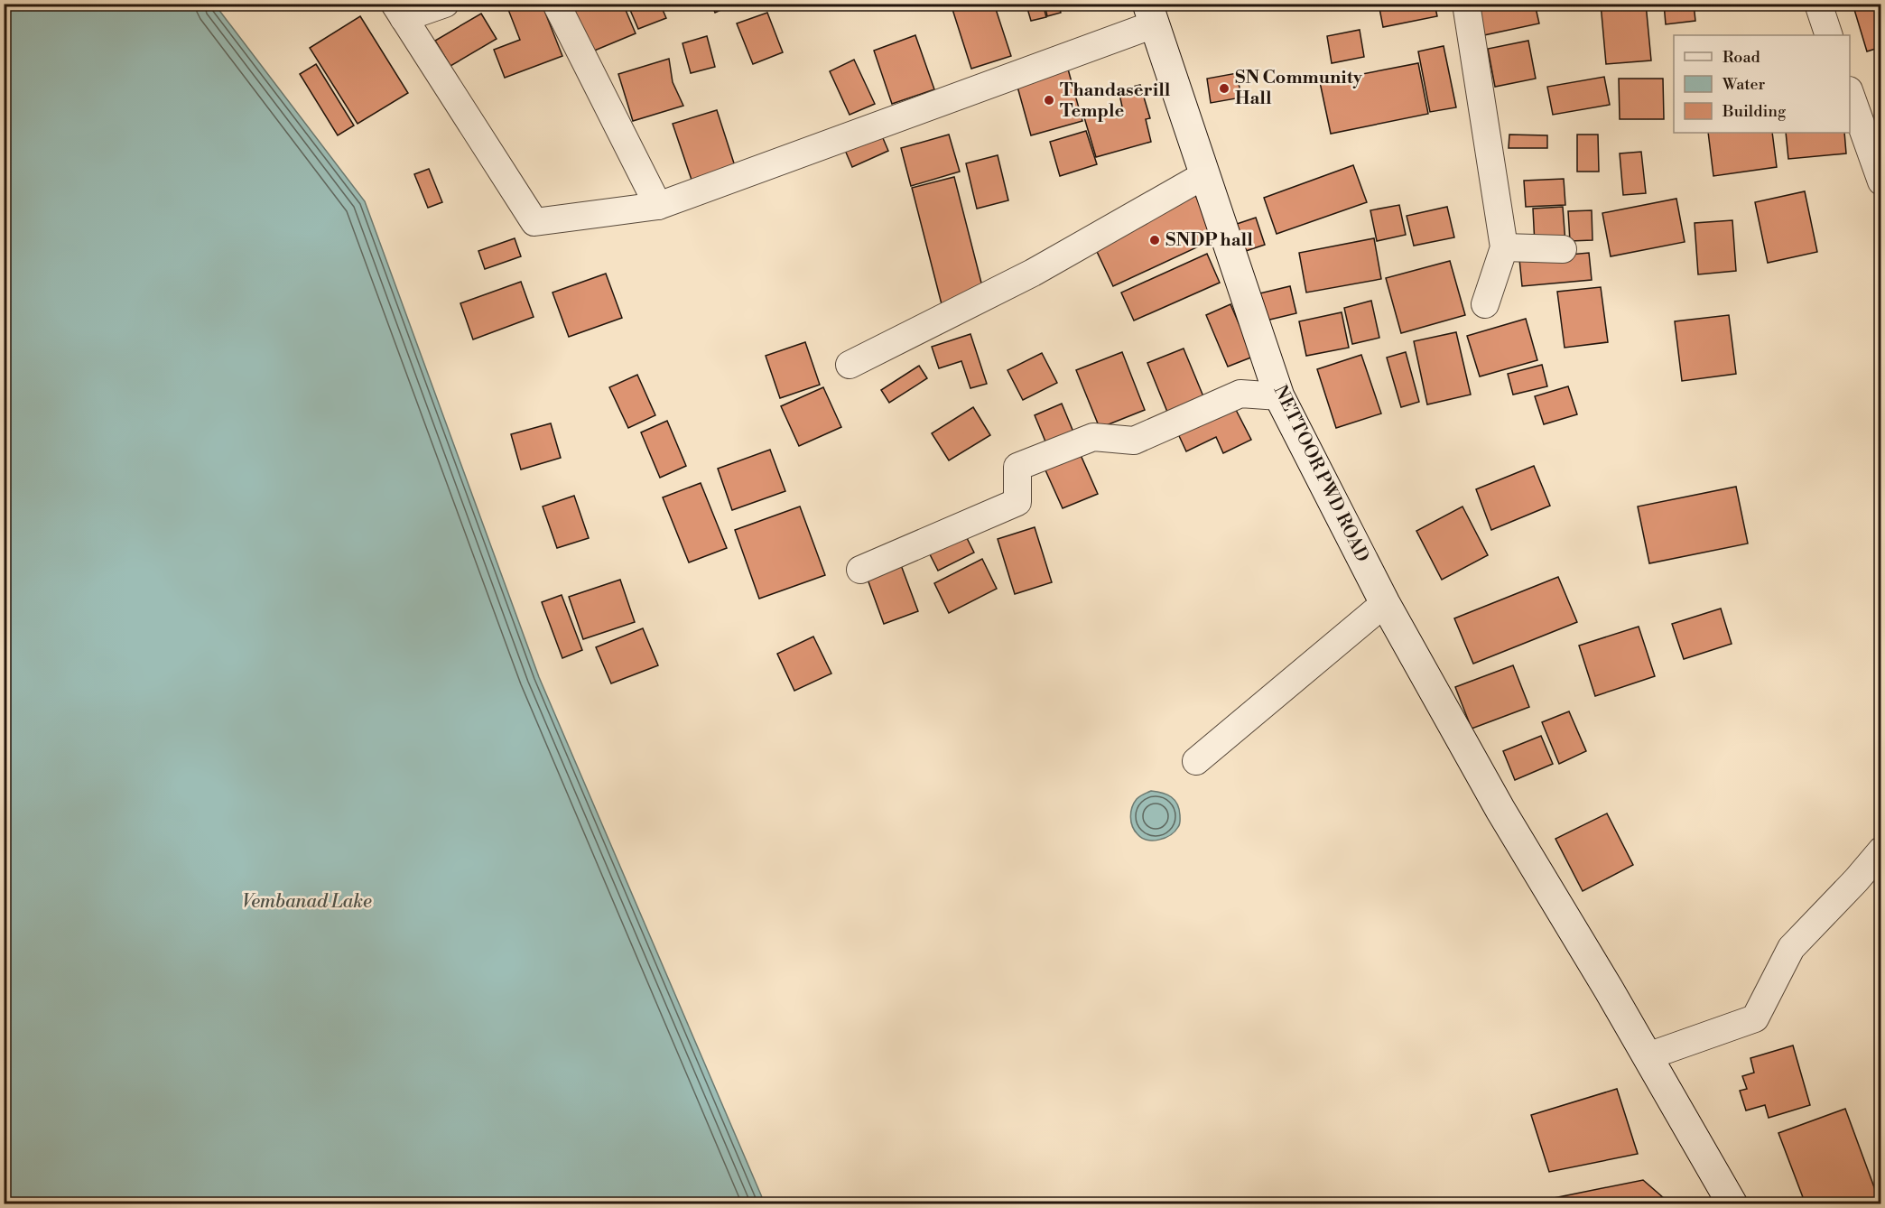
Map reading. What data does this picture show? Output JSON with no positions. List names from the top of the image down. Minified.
{"streets":{"street":["NETTOOR PWD ROAD"]},"water":["Vembanad Lake"],"places":["SN Community Hall","Thandaserill Temple","SNDP hall"],"legend":["Road","Water","Building"]}
